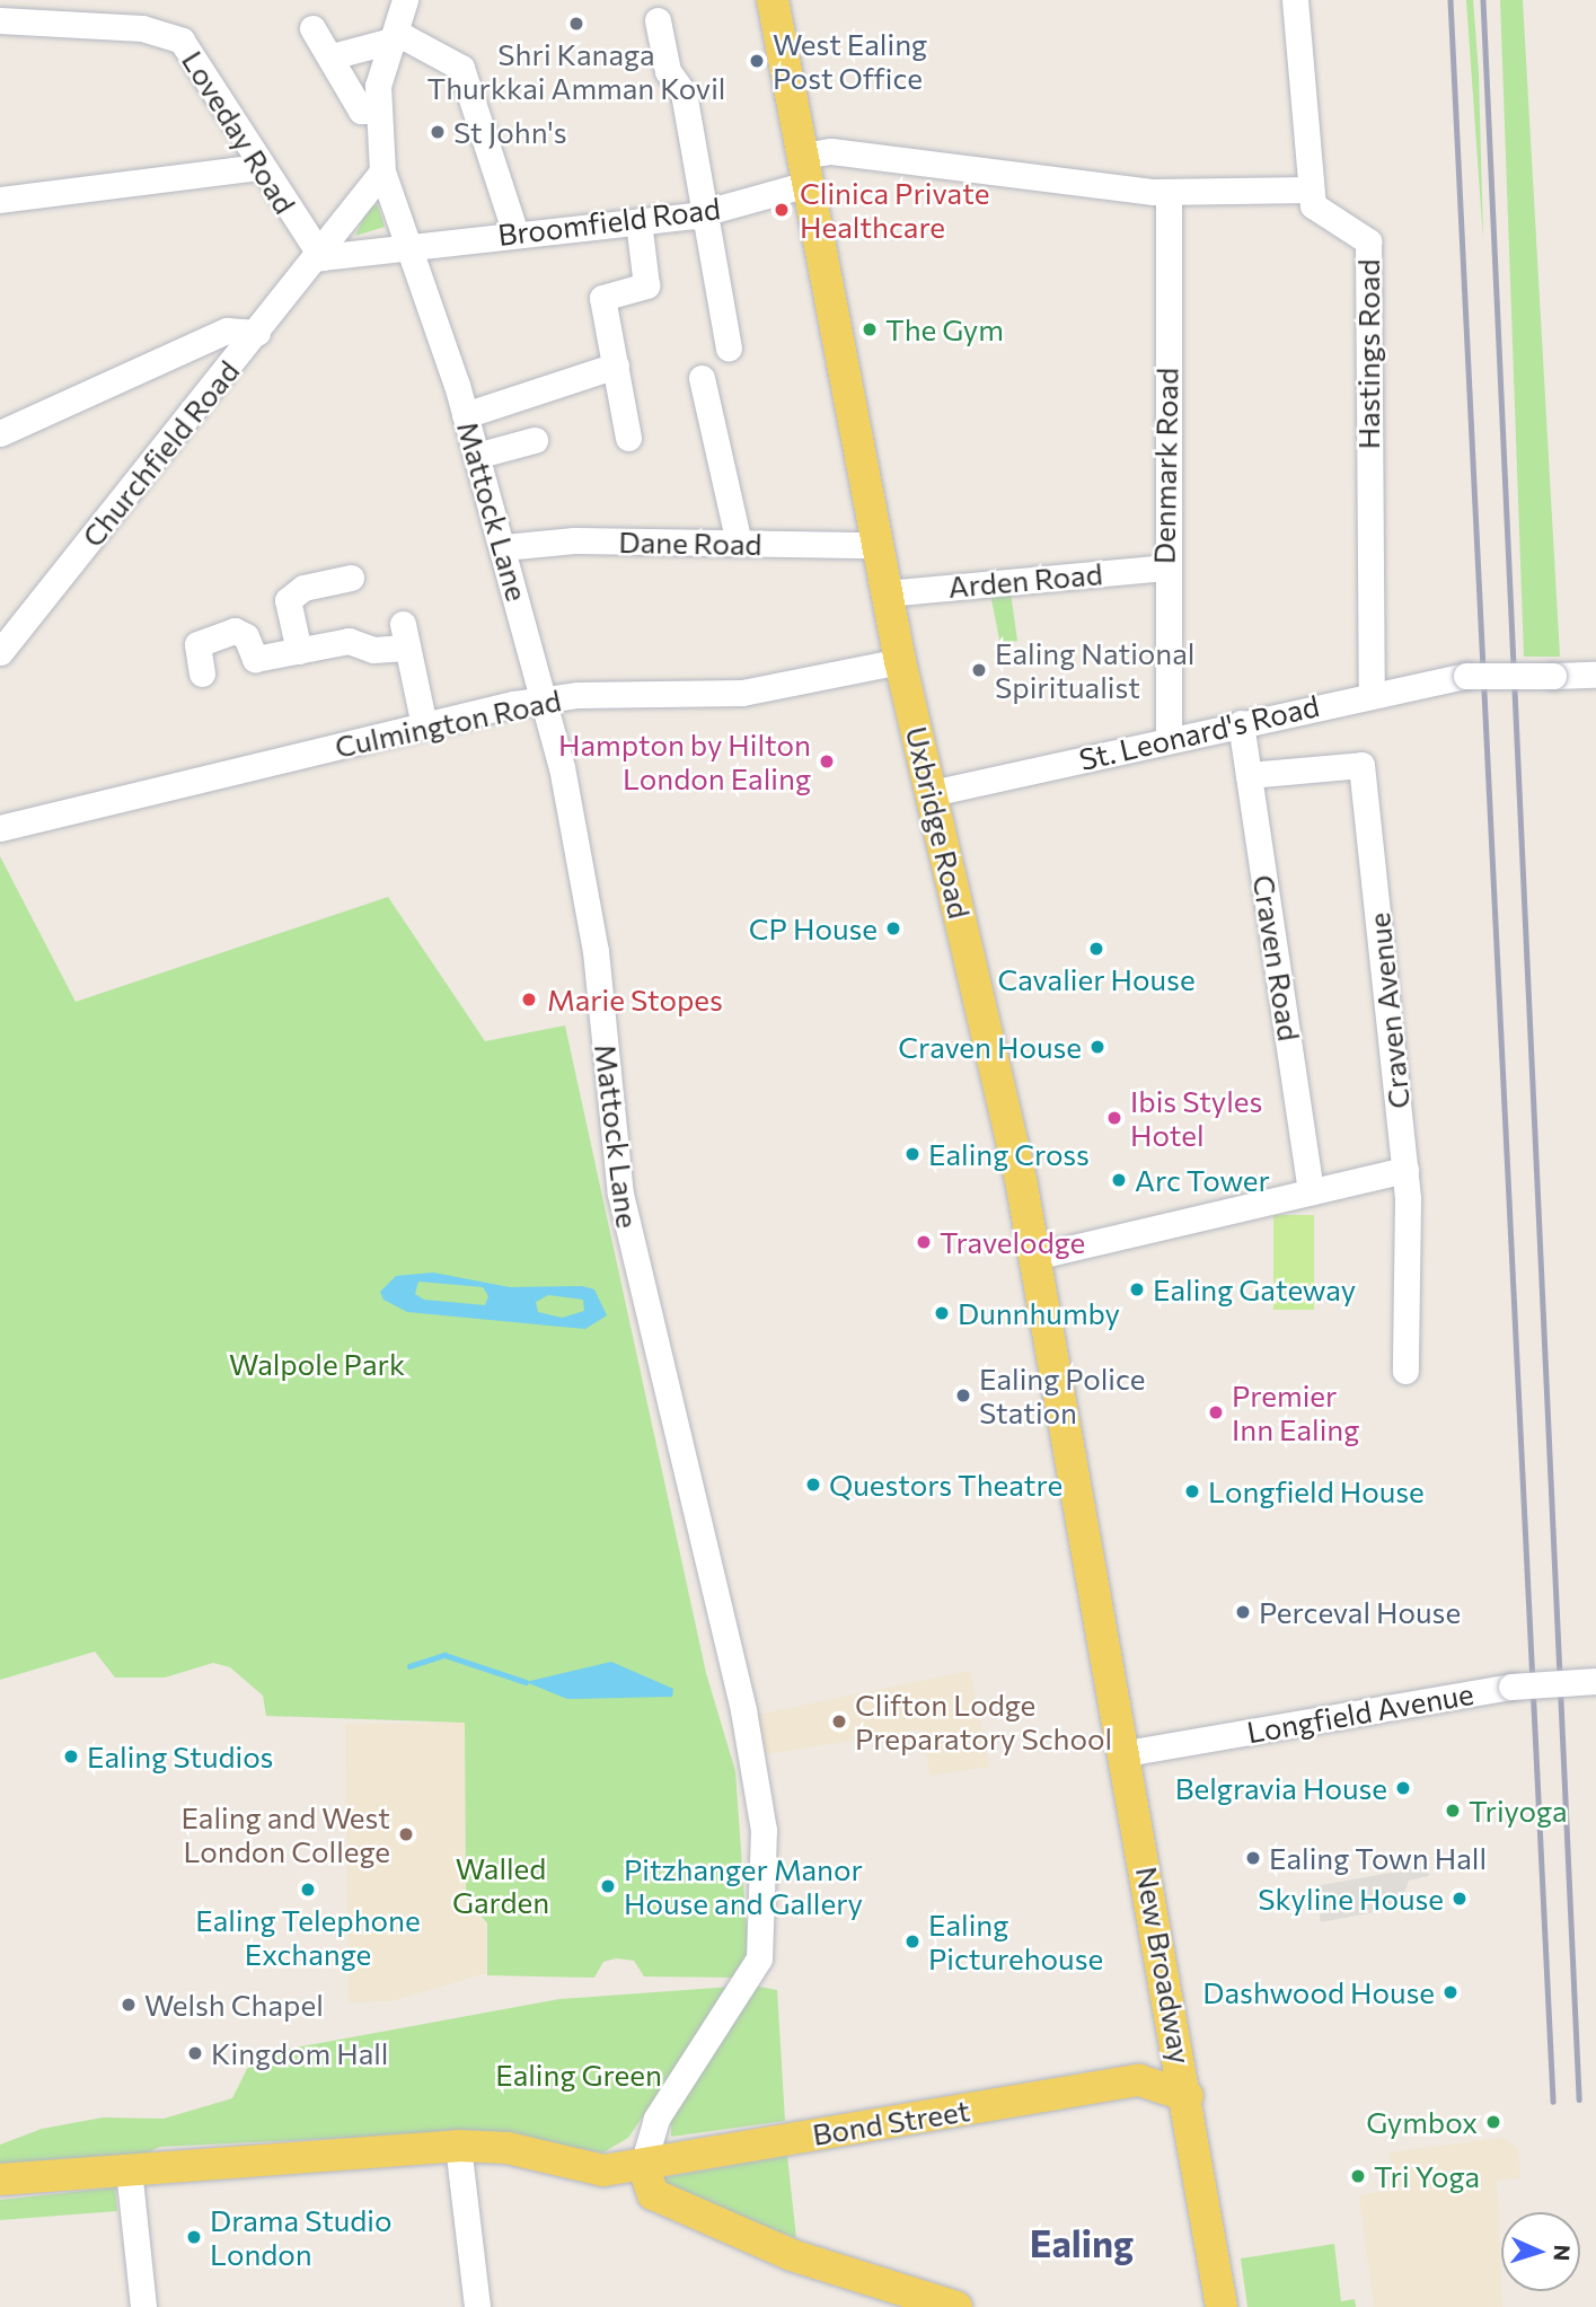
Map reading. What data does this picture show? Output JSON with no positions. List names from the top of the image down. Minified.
{"streets":{"main road":["Uxbridge Road","New Broadway","Bond Street"],"street":["Loveday Road","Broomfield Road","Hastings Road","Churchfield Road","Denmark Road","Mattock Lane","Dane Road","Arden Road","Culmington Road","St. Leonard's Road","Craven Road","Craven Avenue","Longfield Avenue"]},"crossings":[["Loveday Road","Churchfield Road"],["Broomfield Road","Hastings Road"],["Broomfield Road","Denmark Road"],["Broomfield Road","Mattock Lane"],["Broomfield Road","Uxbridge Road"],["Hastings Road","St. Leonard's Road"],["Churchfield Road","Mattock Lane"],["Denmark Road","Arden Road"],["Denmark Road","St. Leonard's Road"],["Mattock Lane","Dane Road"],["Mattock Lane","Culmington Road"],["Mattock Lane","Bond Street"],["Dane Road","Uxbridge Road"],["Arden Road","Uxbridge Road"],["Culmington Road","Uxbridge Road"],["St. Leonard's Road","Uxbridge Road"],["St. Leonard's Road","Craven Road"],["Uxbridge Road","New Broadway"],["Craven Road","Craven Avenue"],["Longfield Avenue","New Broadway"],["New Broadway","Bond Street"]],"districts":["Ealing"],"parks":["Walpole Park","Walled Garden","Ealing Green"],"places":["Shri Kanaga Thurkkai Amman Kovil","West Ealing Post Office","St John's","Clinica Private Healthcare","The Gym","Ealing National Spiritualist","Hampton by Hilton London Ealing","CP House","Cavalier House","Marie Stopes","Craven House","Ibis Styles Hotel","Ealing Cross","Arc Tower","Travelodge","Ealing Gateway","Dunnhumby","Ealing Police Station","Premier Inn Ealing","Questors Theatre","Longfield House","Perceval House","Clifton Lodge Preparatory School","Ealing Studios","Belgravia House","Triyoga","Ealing and West London College","Ealing Town Hall","Pitzhanger Manor House and Gallery","Ealing Telephone Exchange","Skyline House","Ealing Picturehouse","Dashwood House","Welsh Chapel","Kingdom Hall","Gymbox","Tri Yoga","Drama Studio London"],"north":"right"}
